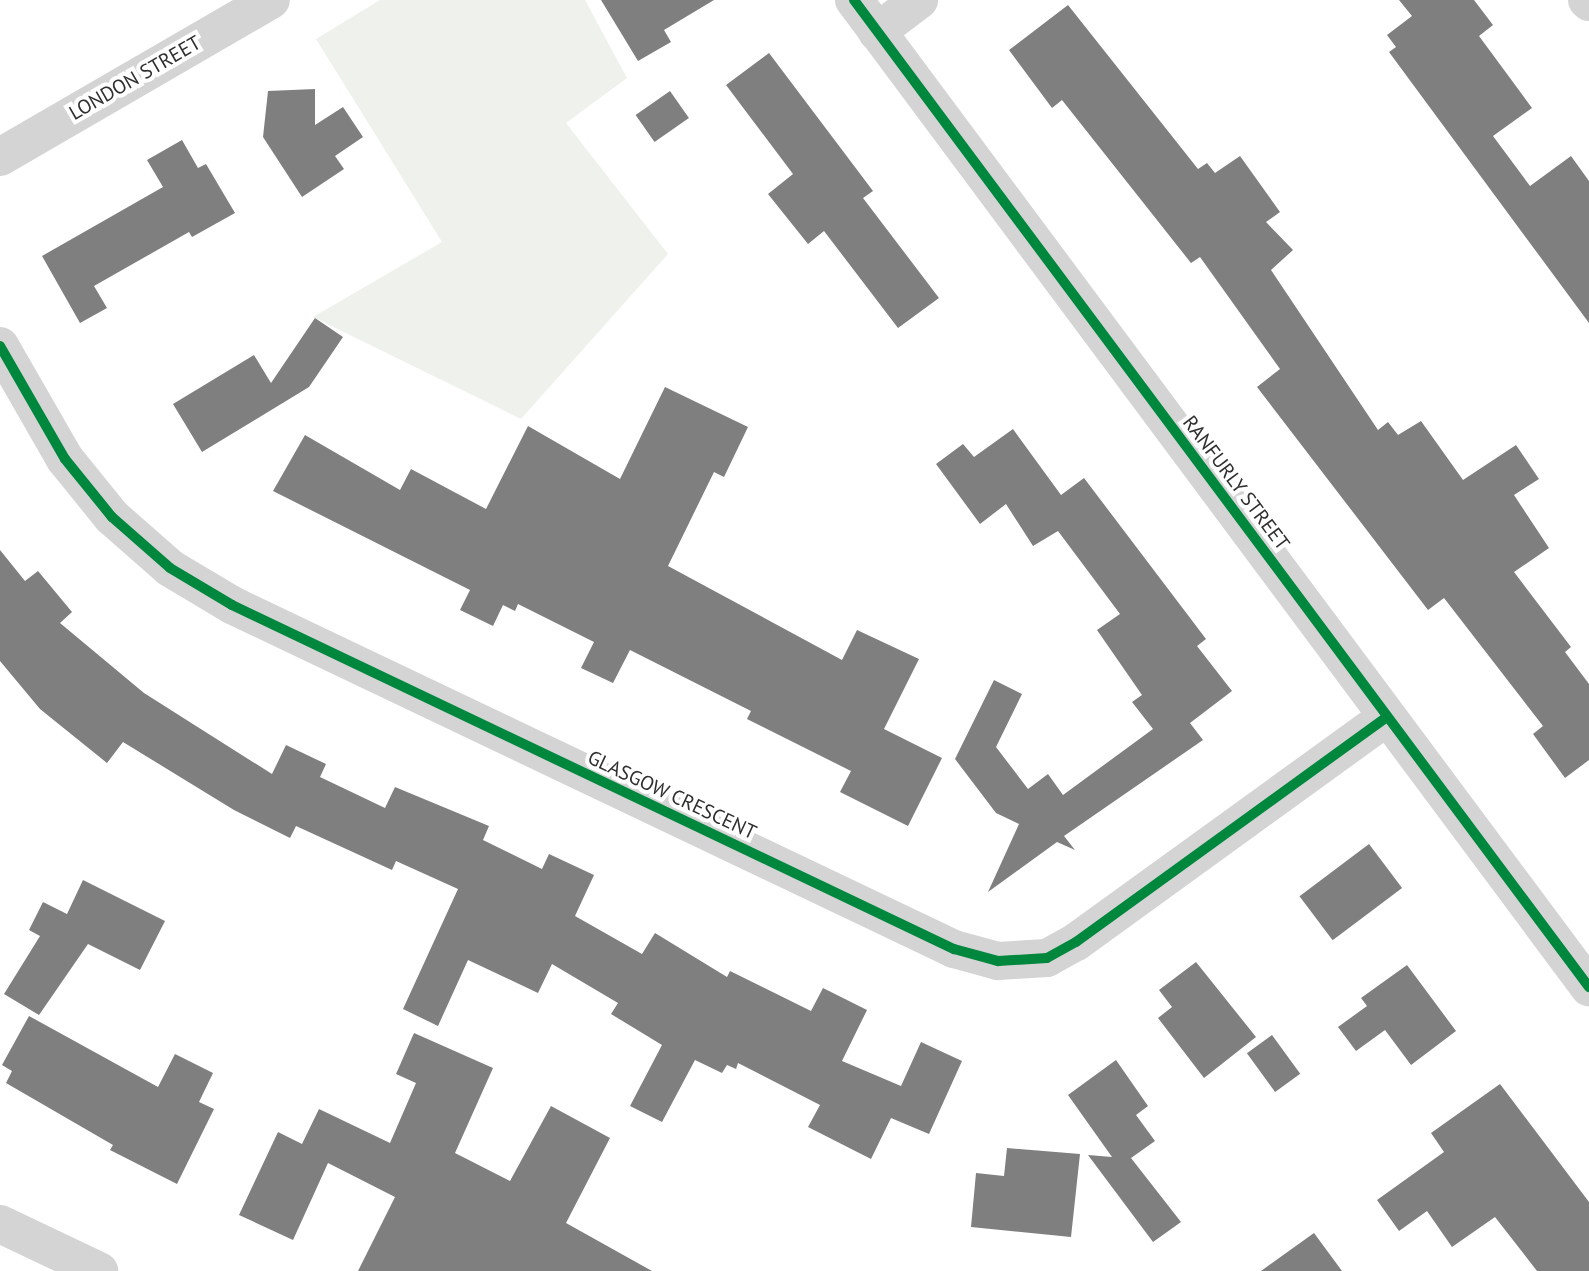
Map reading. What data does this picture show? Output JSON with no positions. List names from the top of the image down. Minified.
{"streets":{"street":["LONDON STREET","RANFURLY STREET","GLASGOW CRESCENT"]},"crossings":[["RANFURLY STREET","GLASGOW CRESCENT"]]}
